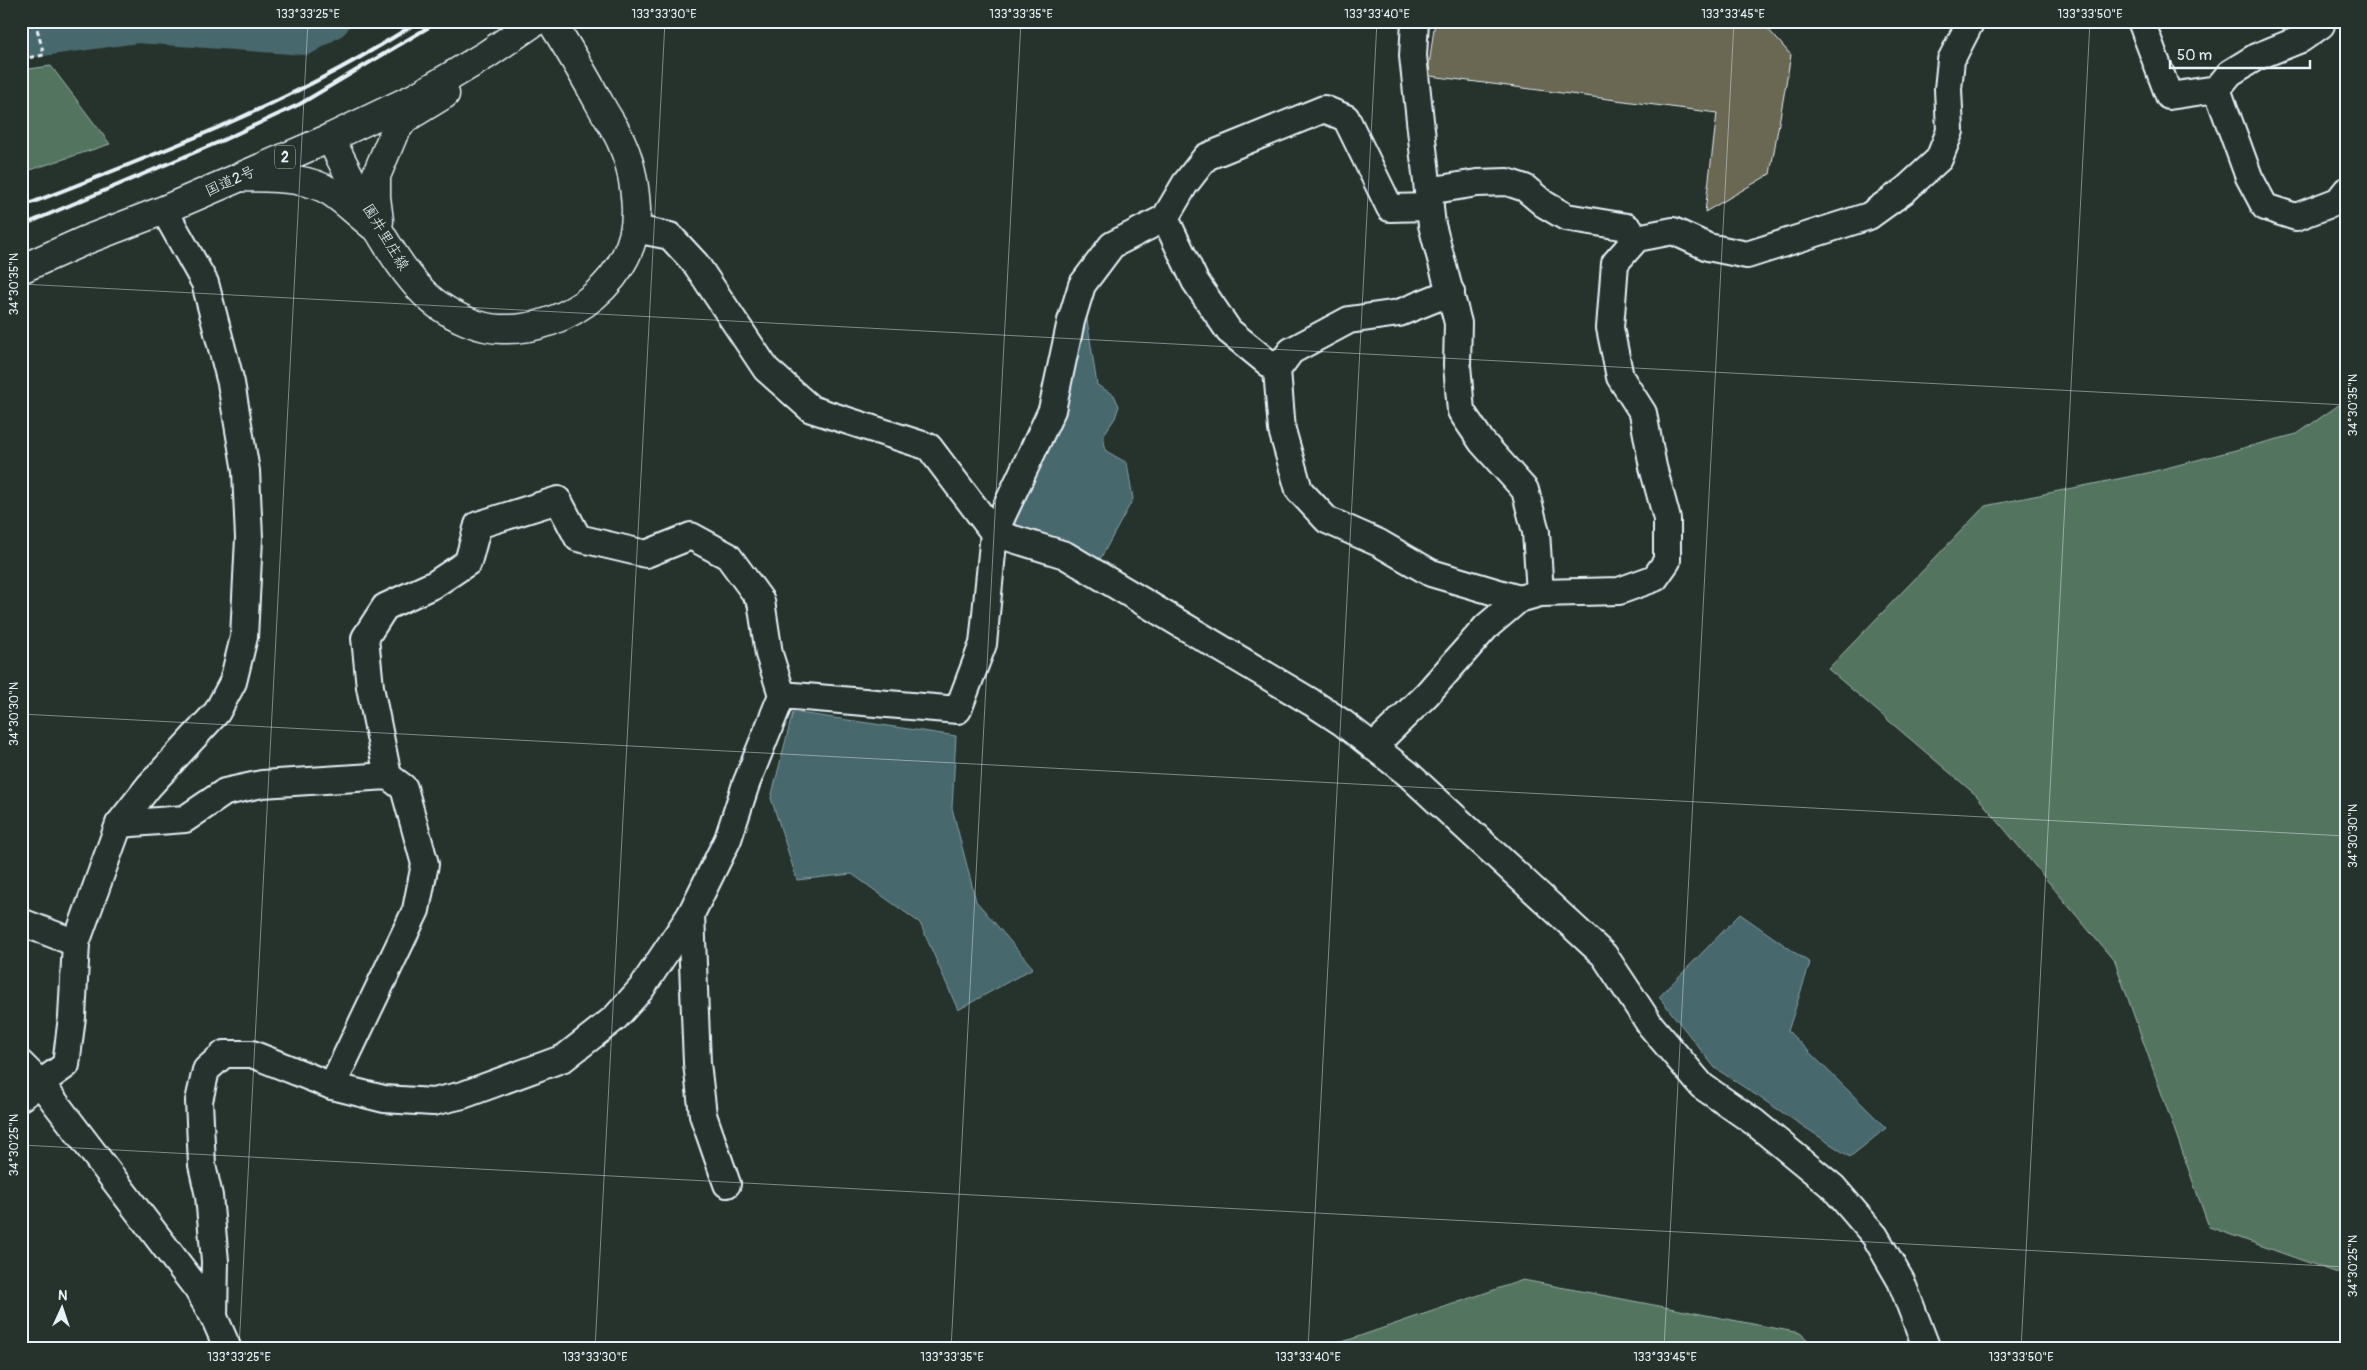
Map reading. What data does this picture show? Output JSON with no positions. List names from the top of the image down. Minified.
{"streets":{"main road":["2","国道2号","園井里庄線"]},"crossings":[["国道2号","園井里庄線"]],"scale_bar":"50 m","north":"top","coordinates":["133°33'25\"E","133°33'30\"E","133°33'35\"E","133°33'40\"E","133°33'45\"E","133°33'50\"E","34°30'35\"N","34°30'30\"N","34°30'25\"N"]}
